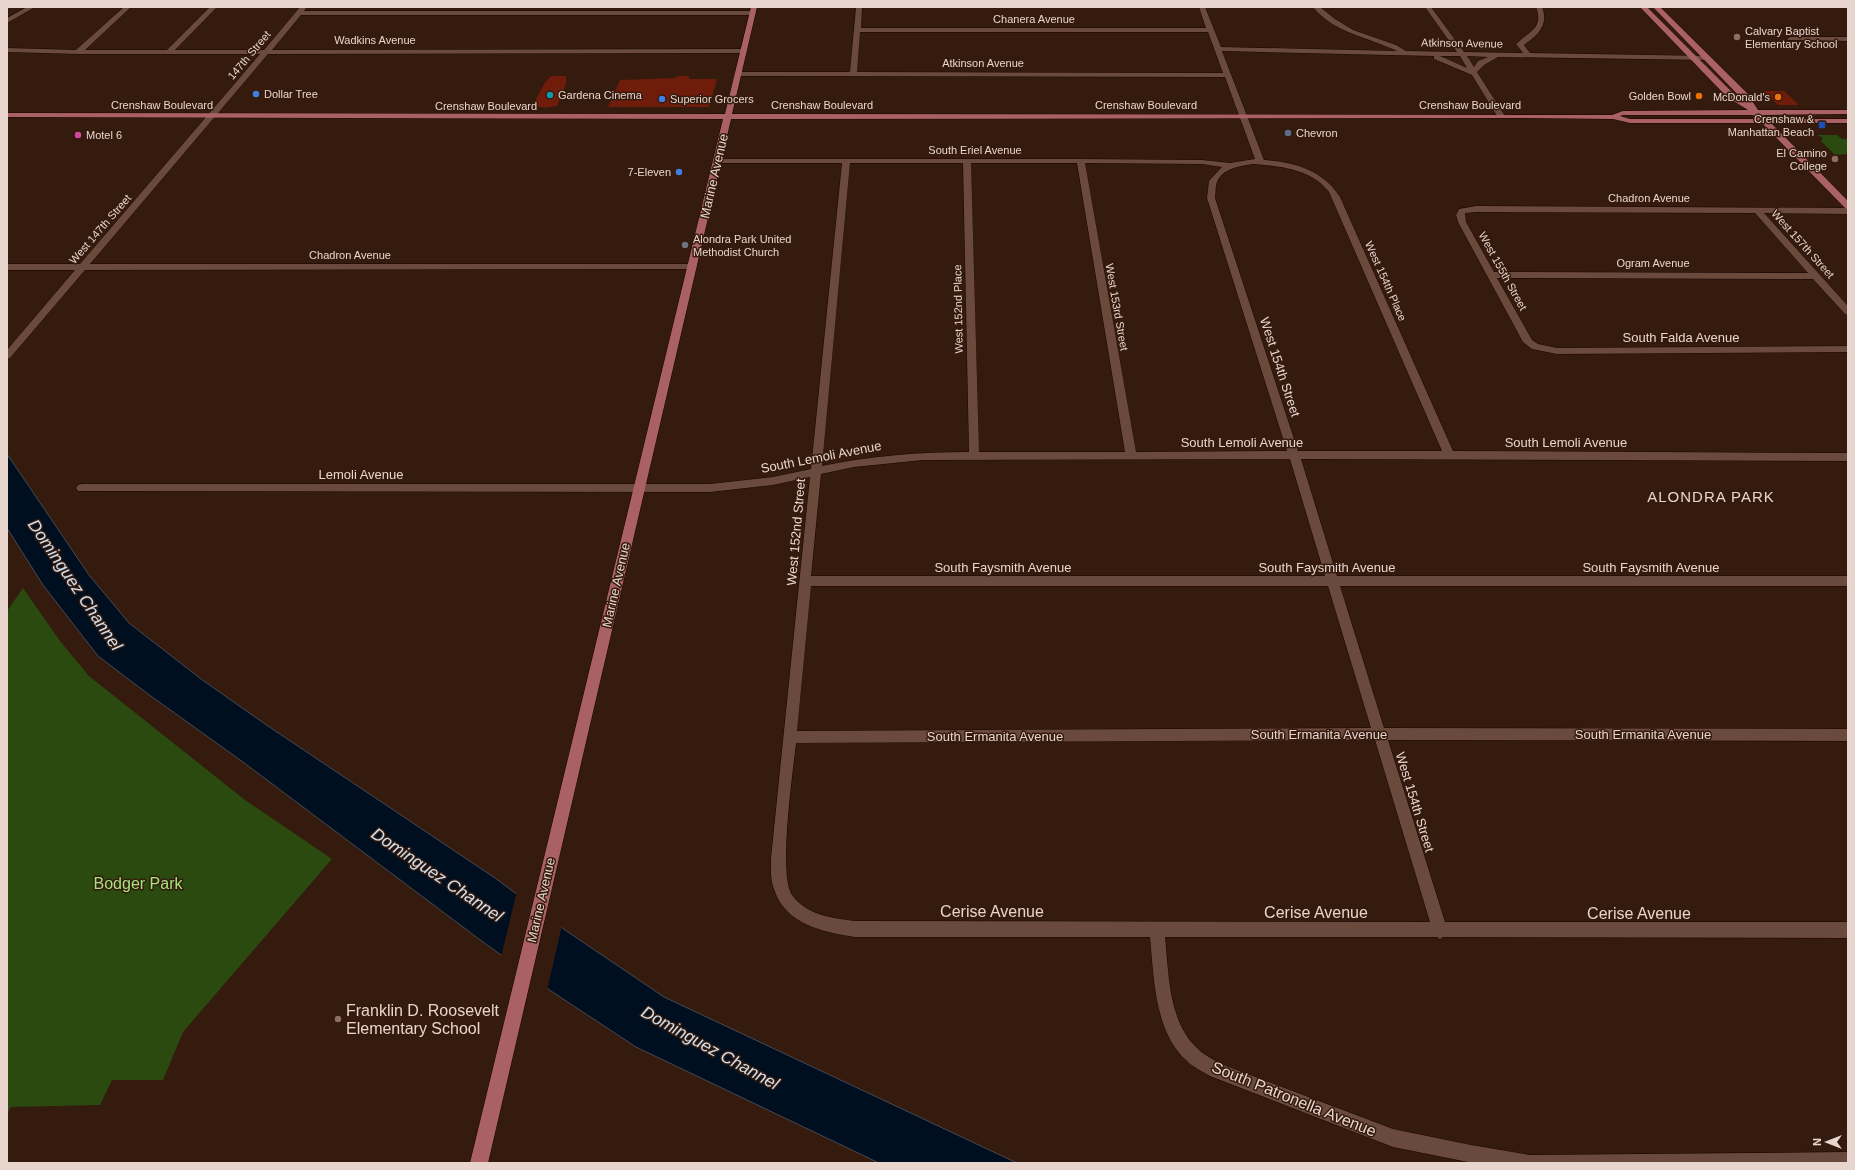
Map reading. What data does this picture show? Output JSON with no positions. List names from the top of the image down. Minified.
{"streets":{"main road":["Crenshaw Boulevard","Marine Avenue"],"street":["Chanera Avenue","Wadkins Avenue","Atkinson Avenue","147th Street","South Eriel Avenue","Chadron Avenue","West 147th Street","West 157th Street","Ogram Avenue","West 155th Street","West 154th Place","West 153rd Street","West 152nd Place","South Falda Avenue","West 154th Street","South Lemoli Avenue","Lemoli Avenue","West 152nd Street","South Faysmith Avenue","South Ermanita Avenue","Cerise Avenue","South Patronella Avenue"]},"crossings":[["Wadkins Avenue","147th Street"],["Wadkins Avenue","Marine Avenue"],["Atkinson Avenue","Marine Avenue"],["147th Street","Crenshaw Boulevard"],["147th Street","West 147th Street"],["Crenshaw Boulevard","Marine Avenue"],["Crenshaw Boulevard","West 147th Street"],["South Eriel Avenue","Marine Avenue"],["South Eriel Avenue","West 153rd Street"],["South Eriel Avenue","West 152nd Place"],["South Eriel Avenue","West 154th Street"],["South Eriel Avenue","West 152nd Street"],["Marine Avenue","Chadron Avenue"],["Marine Avenue","South Lemoli Avenue"],["Marine Avenue","Lemoli Avenue"],["Chadron Avenue","West 147th Street"],["Chadron Avenue","West 157th Street"],["Chadron Avenue","West 155th Street"],["West 157th Street","Ogram Avenue"],["Ogram Avenue","West 155th Street"],["West 155th Street","South Falda Avenue"],["West 154th Place","West 154th Street"],["West 154th Place","South Lemoli Avenue"],["West 153rd Street","South Lemoli Avenue"],["West 152nd Place","South Lemoli Avenue"],["West 154th Street","South Lemoli Avenue"],["West 154th Street","South Faysmith Avenue"],["West 154th Street","South Ermanita Avenue"],["West 154th Street","Cerise Avenue"],["South Lemoli Avenue","Lemoli Avenue"],["South Lemoli Avenue","West 152nd Street"],["West 152nd Street","South Faysmith Avenue"],["West 152nd Street","South Ermanita Avenue"],["West 152nd Street","Cerise Avenue"],["Cerise Avenue","South Patronella Avenue"]],"districts":["ALONDRA PARK"],"water":["Dominguez Channel"],"parks":["Bodger Park"],"places":{"other":["Calvary Baptist Elementary School","Dollar Tree","Gardena Cinema","Golden Bowl","McDonald's","Superior Grocers","Chevron","Motel 6","El Camino College","7-Eleven","Alondra Park United Methodist Church","Franklin D. Roosevelt Elementary School"],"transit":["Crenshaw & Manhattan Beach"]},"north":"left"}
